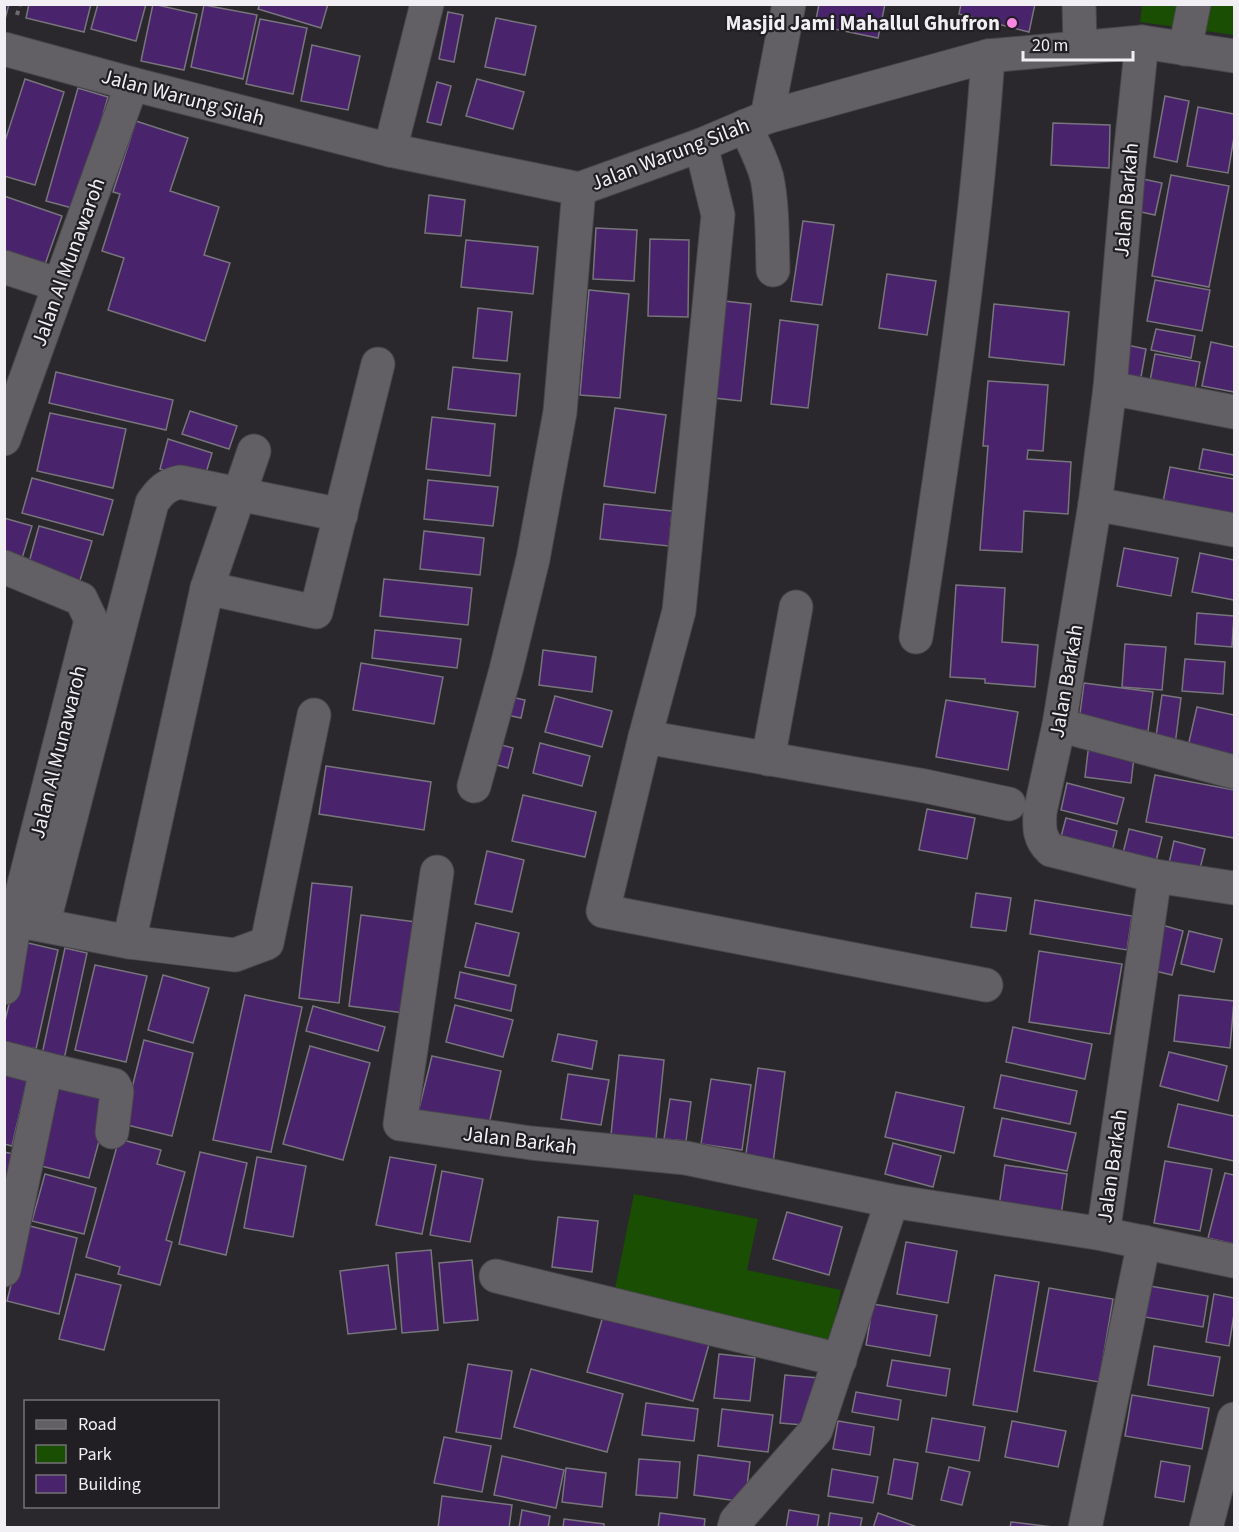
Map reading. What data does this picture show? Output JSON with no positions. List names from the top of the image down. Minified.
{"streets":{"street":["Jalan Warung Silah","Jalan Barkah","Jalan Al Munawaroh"]},"crossings":[["Jalan Warung Silah","Jalan Barkah"],["Jalan Warung Silah","Jalan Al Munawaroh"]],"places":["Masjid Jami Mahallul Ghufron"],"legend":["Road","Park","Building"],"scale_bar":"20 m"}
